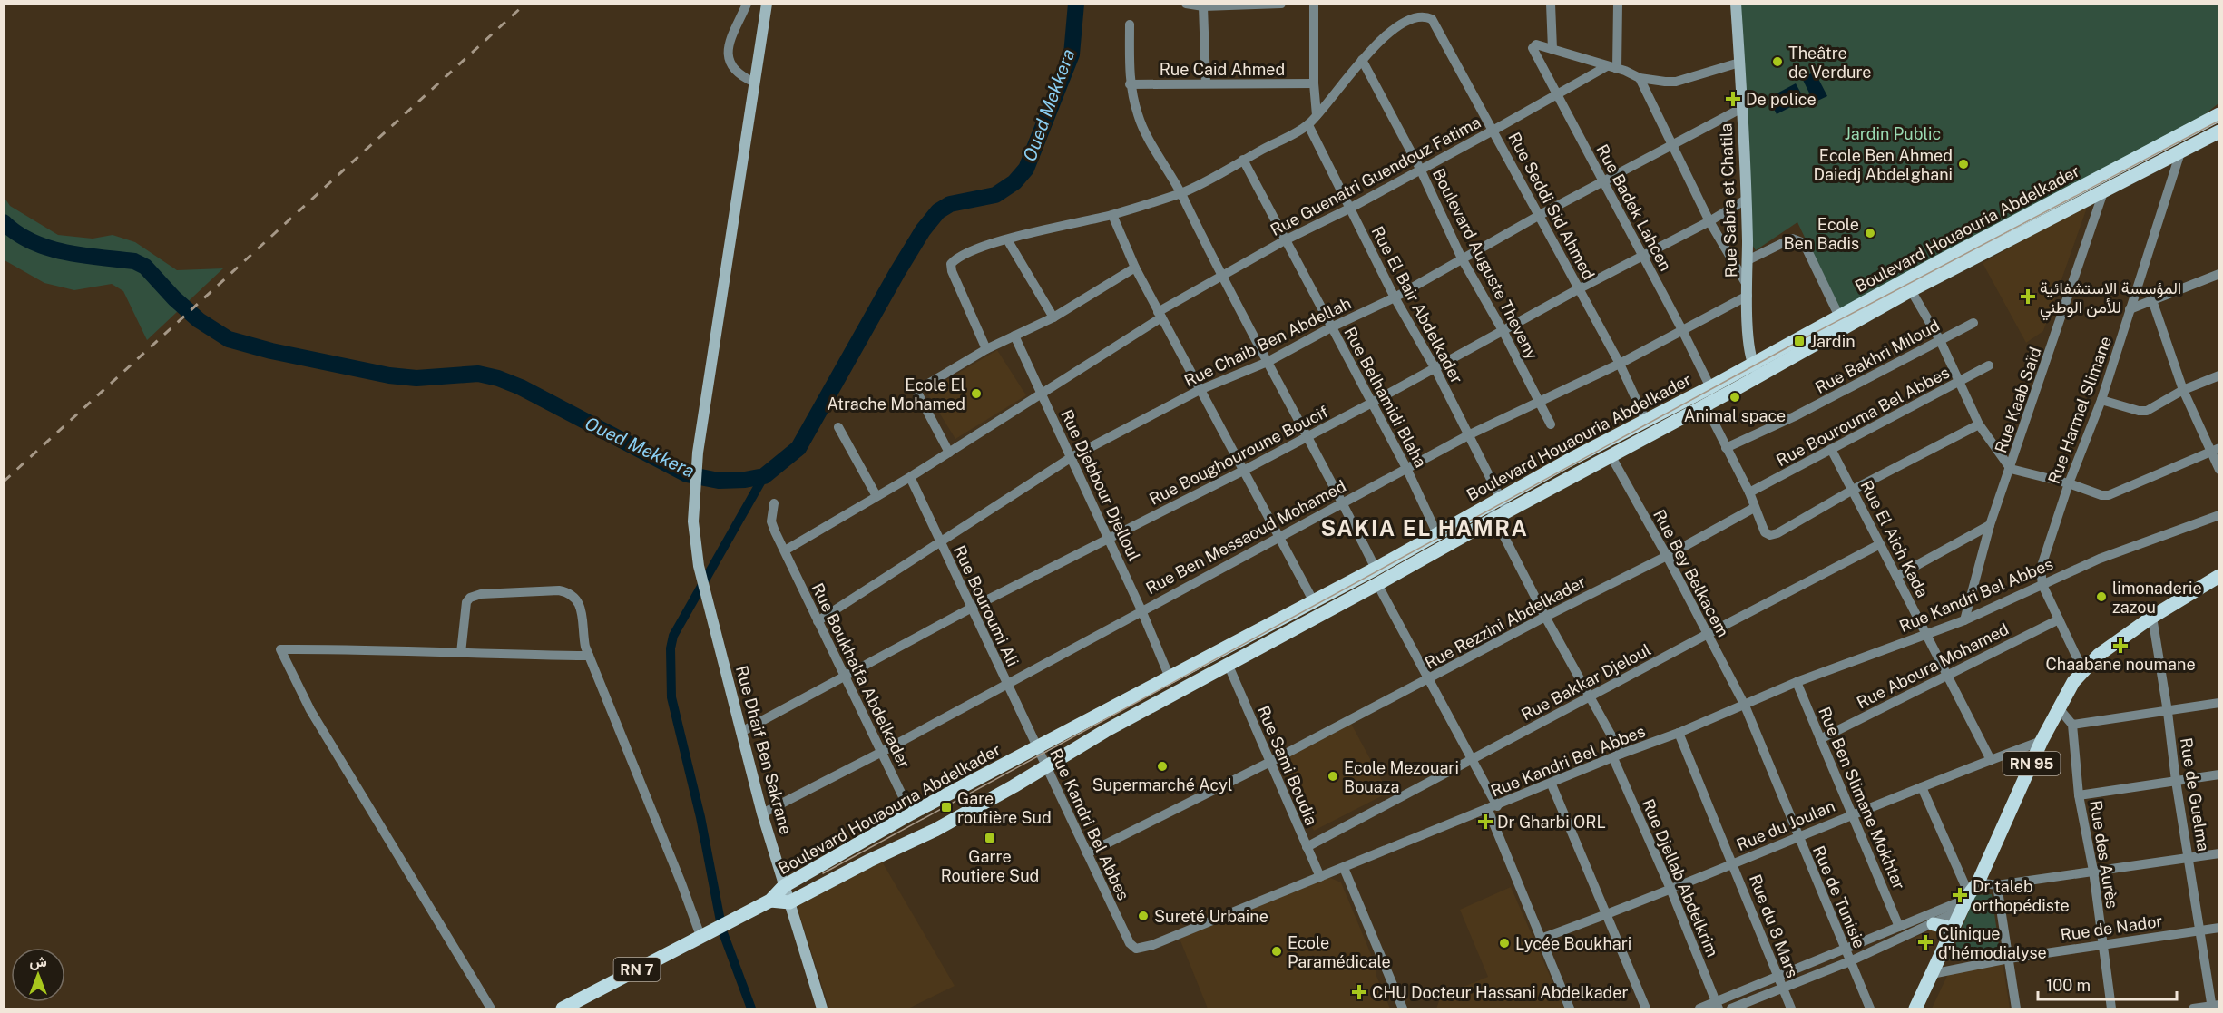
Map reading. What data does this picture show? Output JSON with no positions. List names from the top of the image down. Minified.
{"streets":{"main road":["Rue Sabra et Chatila","Boulevard Houaouria Abdelkader","Rue Dhaif Ben Sakrane","RN 95","RN 7"],"street":["Rue Caid Ahmed","Rue Guenatri Guendouz Fatima","Rue Seddi Sid Ahmed","Rue Badek Lahcen","Boulevard Auguste Theveny","Rue El Bair Abdelkader","Rue Chaib Ben Abdellah","Rue Bakhri Miloud","Rue Belhamidi Blaha","Rue Kaab Saïd","Rue Harmel Slimane","Rue Bourouma Bel Abbes","Rue Boughouroune Boucif","Rue Djebbour Djelloul","Rue Ben Messaoud Mohamed","Rue El Aich Kada","Rue Bey Belkacem","Rue Kandri Bel Abbes","Rue Bouroumi Ali","Rue Rezzini Abdelkader","Rue Aboura Mohamed","Rue Boukhalfa Abdelkader","Rue Bakkar Djeloul","Rue Sami Boudia","Rue de Guelma","Rue Ben Slimane Mokhtar","Rue du Joulan","Rue des Aurès","Rue Djellab Abdelkrim","Rue de Tunisie","Rue du 8 Mars","Rue de Nador"]},"crossings":[["Rue Guenatri Guendouz Fatima","Rue Seddi Sid Ahmed"],["Rue Guenatri Guendouz Fatima","Rue Badek Lahcen"],["Rue Guenatri Guendouz Fatima","Boulevard Auguste Theveny"],["Rue Guenatri Guendouz Fatima","Rue El Bair Abdelkader"],["Rue Guenatri Guendouz Fatima","Rue Belhamidi Blaha"],["Rue Sabra et Chatila","Boulevard Houaouria Abdelkader"],["Rue Sabra et Chatila","Rue Chaib Ben Abdellah"],["Rue Sabra et Chatila","Rue Boughouroune Boucif"],["Rue Sabra et Chatila","Rue Ben Messaoud Mohamed"],["Rue Seddi Sid Ahmed","Boulevard Houaouria Abdelkader"],["Rue Seddi Sid Ahmed","Boulevard Auguste Theveny"],["Rue Seddi Sid Ahmed","Rue Chaib Ben Abdellah"],["Rue Seddi Sid Ahmed","Rue Boughouroune Boucif"],["Rue Seddi Sid Ahmed","Rue Ben Messaoud Mohamed"],["Rue Badek Lahcen","Boulevard Houaouria Abdelkader"],["Rue Badek Lahcen","Rue Chaib Ben Abdellah"],["Rue Badek Lahcen","Rue Boughouroune Boucif"],["Rue Badek Lahcen","Rue Ben Messaoud Mohamed"],["Boulevard Houaouria Abdelkader","Rue El Bair Abdelkader"],["Boulevard Houaouria Abdelkader","Rue Belhamidi Blaha"],["Boulevard Houaouria Abdelkader","Rue Kaab Saïd"],["Boulevard Houaouria Abdelkader","Rue Harmel Slimane"],["Boulevard Houaouria Abdelkader","Rue Djebbour Djelloul"],["Boulevard Houaouria Abdelkader","Rue Bey Belkacem"],["Boulevard Houaouria Abdelkader","Rue Kandri Bel Abbes"],["Boulevard Houaouria Abdelkader","Rue Bouroumi Ali"],["Boulevard Houaouria Abdelkader","Rue Boukhalfa Abdelkader"],["Boulevard Houaouria Abdelkader","Rue Dhaif Ben Sakrane"],["Boulevard Houaouria Abdelkader","Rue Sami Boudia"],["Boulevard Houaouria Abdelkader","RN 7"],["Boulevard Auguste Theveny","Rue Chaib Ben Abdellah"],["Boulevard Auguste Theveny","Rue Boughouroune Boucif"],["Boulevard Auguste Theveny","Rue Ben Messaoud Mohamed"],["Rue El Bair Abdelkader","Rue Chaib Ben Abdellah"],["Rue El Bair Abdelkader","Rue Boughouroune Boucif"],["Rue El Bair Abdelkader","Rue Ben Messaoud Mohamed"],["Rue El Bair Abdelkader","Rue Rezzini Abdelkader"],["Rue El Bair Abdelkader","Rue Djellab Abdelkrim"],["Rue Chaib Ben Abdellah","Rue Belhamidi Blaha"],["Rue Chaib Ben Abdellah","Rue Djebbour Djelloul"],["Rue Chaib Ben Abdellah","Rue Bouroumi Ali"],["Rue Chaib Ben Abdellah","Rue Boukhalfa Abdelkader"],["Rue Belhamidi Blaha","Rue Boughouroune Boucif"],["Rue Belhamidi Blaha","Rue Ben Messaoud Mohamed"],["Rue Kaab Saïd","Rue Kandri Bel Abbes"],["Rue Harmel Slimane","Rue Kandri Bel Abbes"],["Rue Bourouma Bel Abbes","Rue El Aich Kada"],["Rue Boughouroune Boucif","Rue Djebbour Djelloul"],["Rue Boughouroune Boucif","Rue Bouroumi Ali"],["Rue Boughouroune Boucif","Rue Boukhalfa Abdelkader"],["Rue Boughouroune Boucif","Rue Dhaif Ben Sakrane"],["Rue Djebbour Djelloul","Rue Ben Messaoud Mohamed"],["Rue Ben Messaoud Mohamed","Rue Bouroumi Ali"],["Rue Ben Messaoud Mohamed","Rue Boukhalfa Abdelkader"],["Rue Ben Messaoud Mohamed","Rue Dhaif Ben Sakrane"],["Rue El Aich Kada","Rue Kandri Bel Abbes"],["Rue El Aich Kada","Rue Aboura Mohamed"],["Rue El Aich Kada","Rue Bakkar Djeloul"],["Rue El Aich Kada","Rue du Joulan"],["Rue Bey Belkacem","Rue Kandri Bel Abbes"],["Rue Bey Belkacem","Rue Rezzini Abdelkader"],["Rue Bey Belkacem","Rue Bakkar Djeloul"],["Rue Bey Belkacem","Rue de Tunisie"],["Rue Kandri Bel Abbes","Rue Bouroumi Ali"],["Rue Kandri Bel Abbes","Rue Rezzini Abdelkader"],["Rue Kandri Bel Abbes","Rue Sami Boudia"],["Rue Kandri Bel Abbes","Rue Ben Slimane Mokhtar"],["Rue Kandri Bel Abbes","Rue Djellab Abdelkrim"],["Rue Kandri Bel Abbes","Rue de Tunisie"],["Rue Kandri Bel Abbes","Rue du 8 Mars"],["Rue Rezzini Abdelkader","Rue Sami Boudia"],["Rue Rezzini Abdelkader","Rue Djellab Abdelkrim"],["Rue Aboura Mohamed","Rue Ben Slimane Mokhtar"],["Rue Bakkar Djeloul","Rue Sami Boudia"],["Rue Bakkar Djeloul","Rue Djellab Abdelkrim"],["RN 95","Rue de Guelma"],["RN 95","Rue du Joulan"],["RN 95","Rue de Nador"],["Rue de Guelma","Rue de Nador"],["Rue Ben Slimane Mokhtar","Rue du Joulan"],["Rue du Joulan","Rue Djellab Abdelkrim"],["Rue du Joulan","Rue de Tunisie"],["Rue du Joulan","Rue du 8 Mars"],["Rue des Aurès","Rue de Nador"]],"districts":["SAKIA EL HAMRA"],"water":["Oued Mekkera"],"parks":["Jardin Public"],"places":{"other":["Theâtre de Verdure","Ecole Ben Ahmed Daiedj Abdelghani","Ecole Ben Badis","Ecole El Atrache Mohamed","Animal space","limonaderie zazou","Supermarché Acyl","Ecole Mezouari Bouaza","Sureté Urbaine","Lycée Boukhari","Ecole Paramédicale"],"health":["De police","المؤسسة الاستشفائية للأمن الوطني","Chaabane noumane","Dr Gharbi ORL","Dr taleb orthopédiste","Clinique d'hémodialyse","CHU Docteur Hassani Abdelkader"],"transit":["Jardin","Gare routière Sud","Garre Routiere Sud"]},"scale_bar":"100 m","north":"top"}
